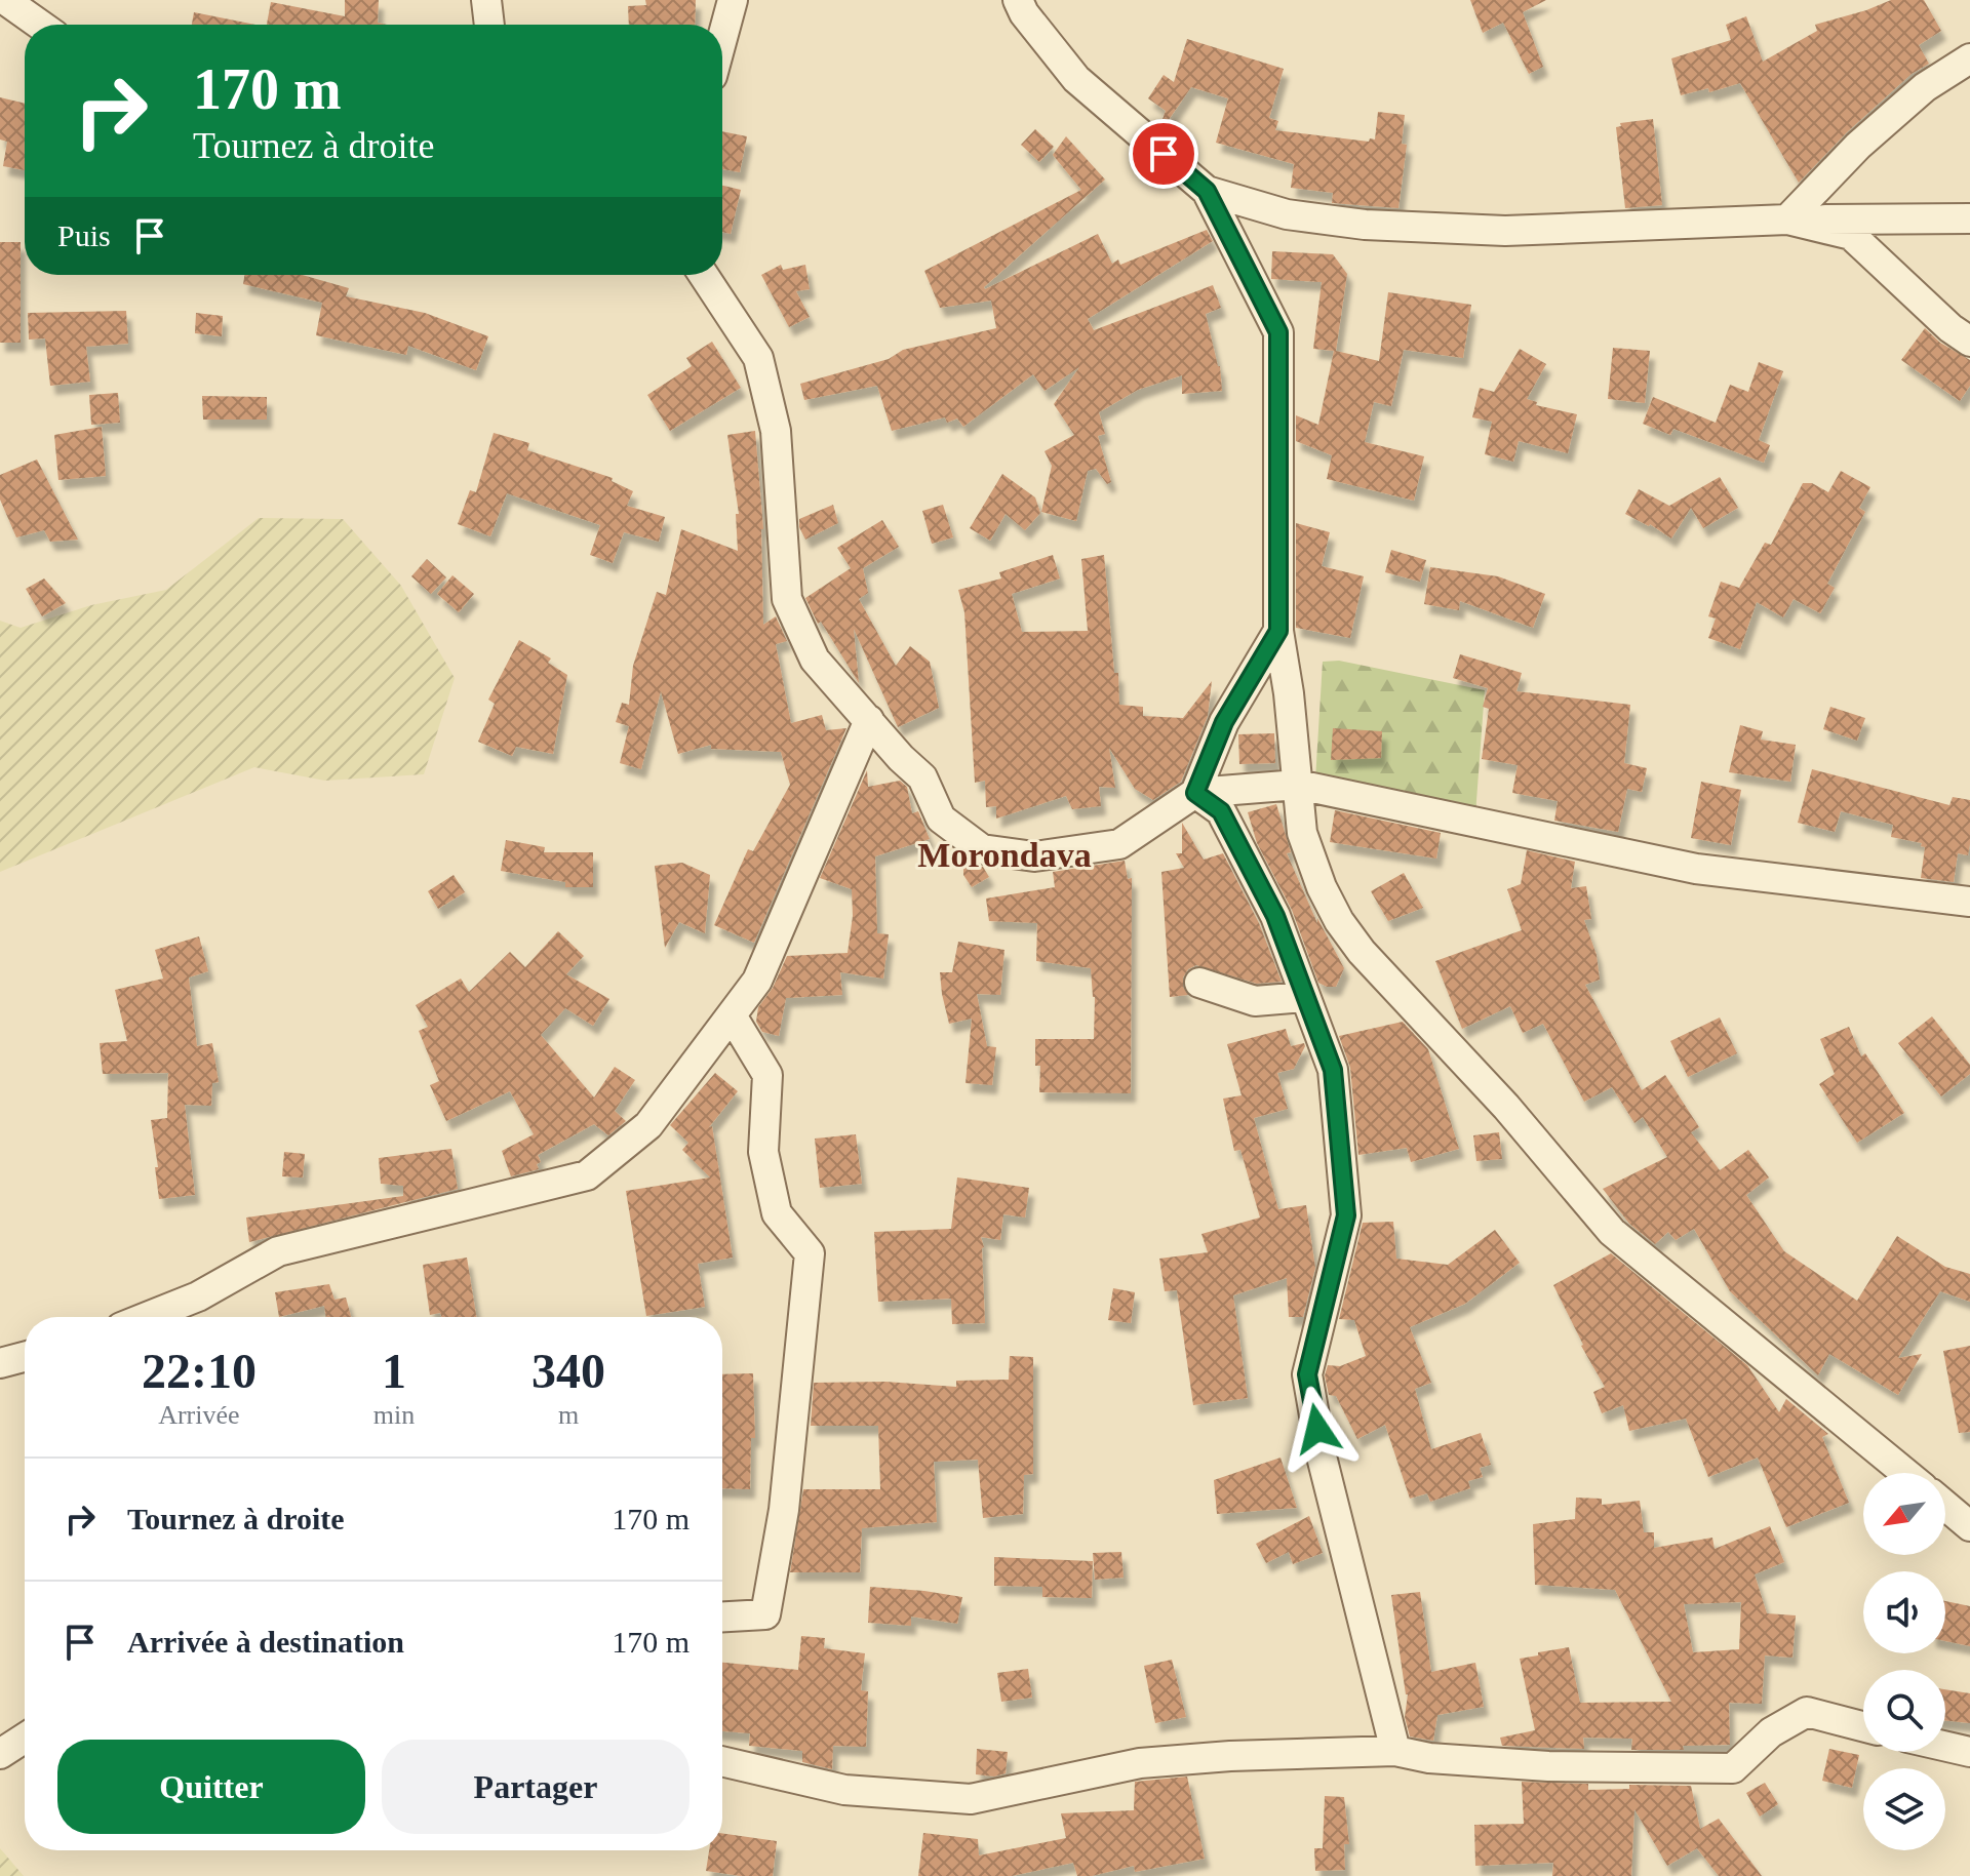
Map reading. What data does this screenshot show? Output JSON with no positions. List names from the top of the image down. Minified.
{"districts":["Morondava"],"north":"bottom left","page":{"turn":["170 m","Tournez à droite"],"then":"Puis","eta":["22:10","Arrivée","1","min","340","m"],"list":[{"name":"Tournez à droite","value":"170 m"},{"name":"Arrivée à destination","value":"170 m"}],"buttons":["Quitter","Partager"]}}
